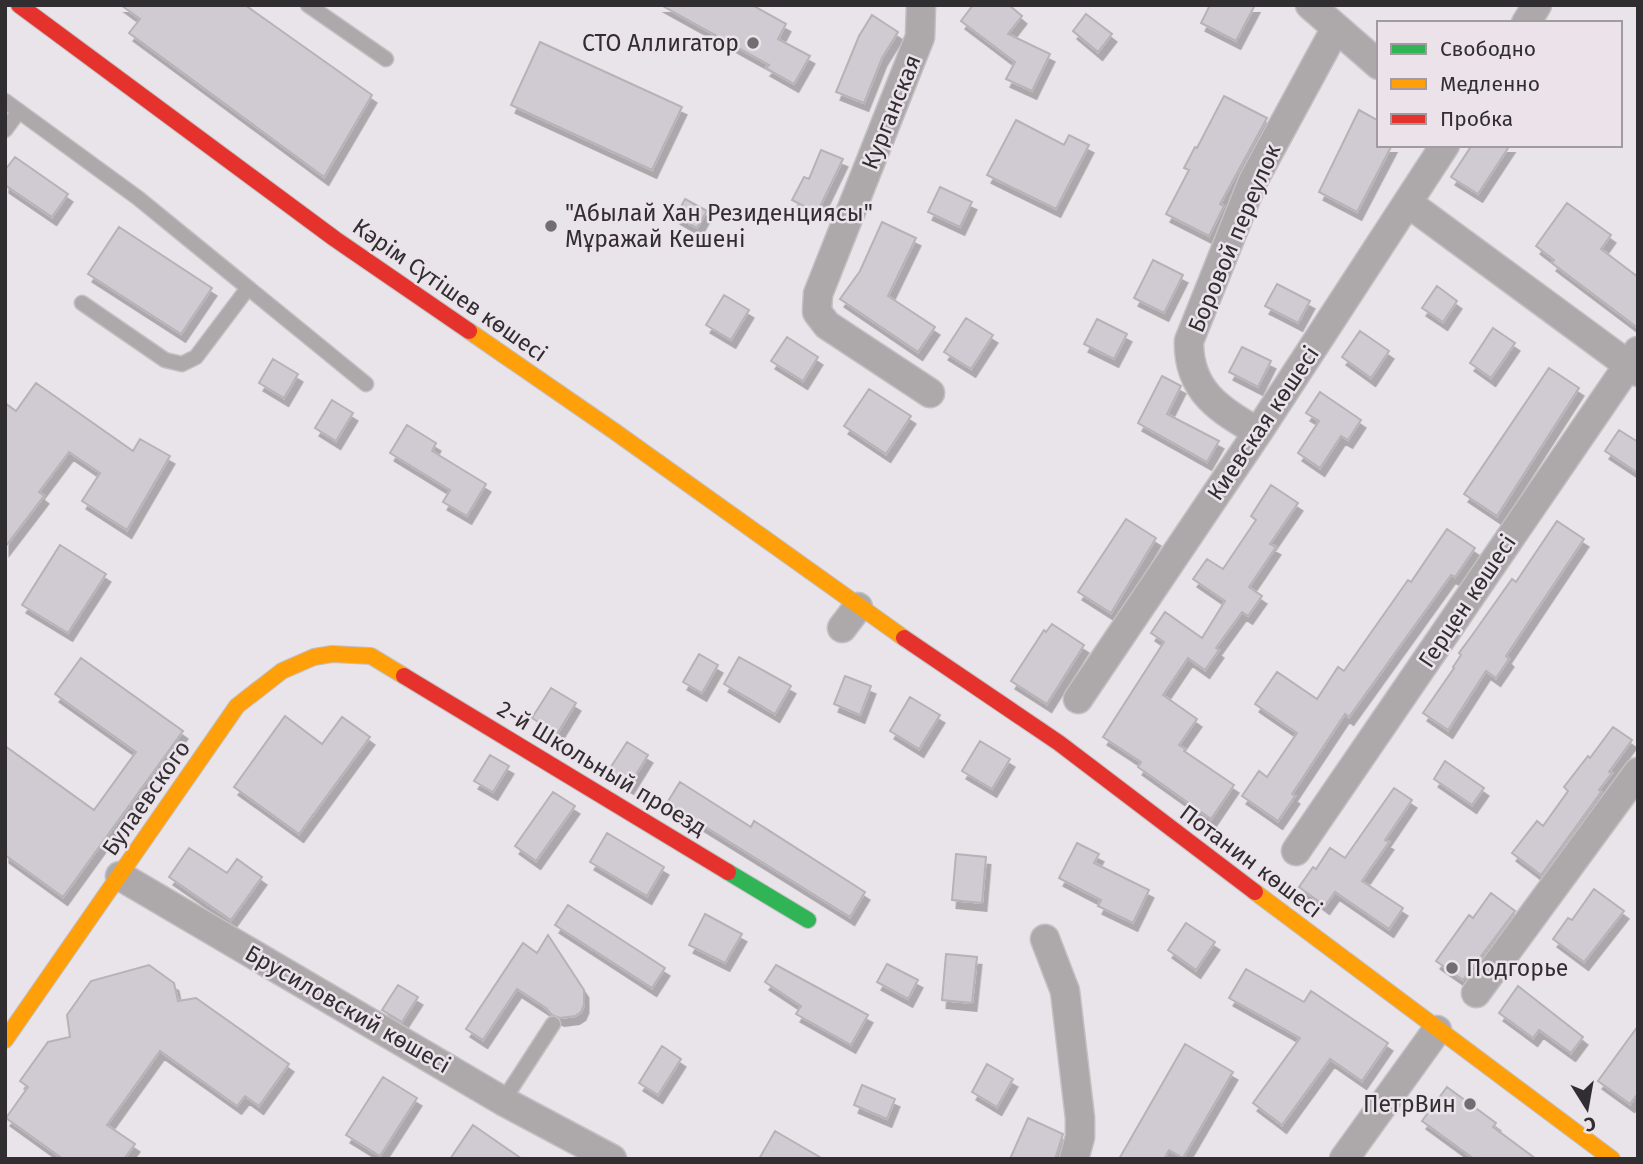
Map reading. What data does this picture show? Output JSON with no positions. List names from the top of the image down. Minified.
{"streets":{"main road":["Кәрім Сүтішев көшесі","2-й Школьный проезд","Булаевского","Потанин көшесі"],"street":["Курганская","Боровой переулок","Киевская көшесі","Герцен көшесі","Брусиловский көшесі"]},"crossings":[["Боровой переулок","Киевская көшесі"],["Кәрім Сүтішев көшесі","Потанин көшесі"],["2-й Школьный проезд","Булаевского"],["Булаевского","Брусиловский көшесі"]],"places":["СТО Аллигатор","\"Абылай Хан Резиденциясы\" Мұражай Кешені","Подгорье","ПетрВин"],"legend":["Свободно","Медленно","Пробка"],"north":"bottom"}
